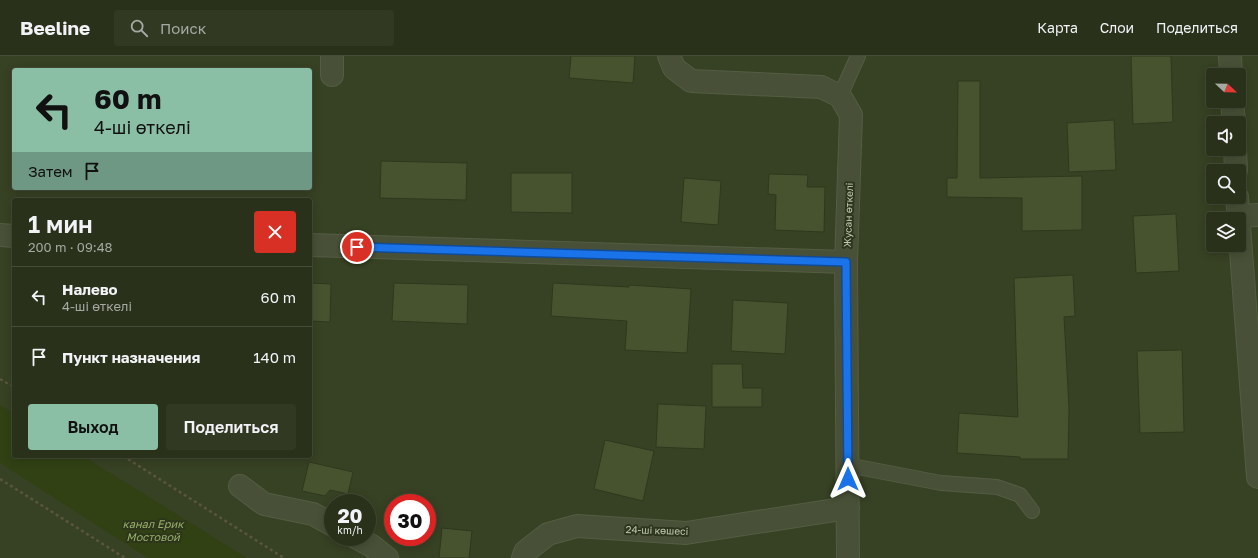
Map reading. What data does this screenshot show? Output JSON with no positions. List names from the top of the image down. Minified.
{"streets":{"street":["Жусан өткелі","24-ші көшесi"]},"crossings":[["Жусан өткелі","24-ші көшесi"]],"water":["канал Ерик Мостовой"],"north":"right","page":{"header":"Beeline","search":"Поиск","nav":["Карта","Слои","Поделиться"],"turn":["60 m","4-шi өткелi"],"then":"Затем","heading":["1 мин","200 m · 09:48"],"list":[{"name":"Налево","note":"4-шi өткелi","value":"60 m"},{"name":"Пункт назначения","value":"140 m"}],"buttons":["Выход","Поделиться"],"speed":"20 km/h","limit":"30"}}
